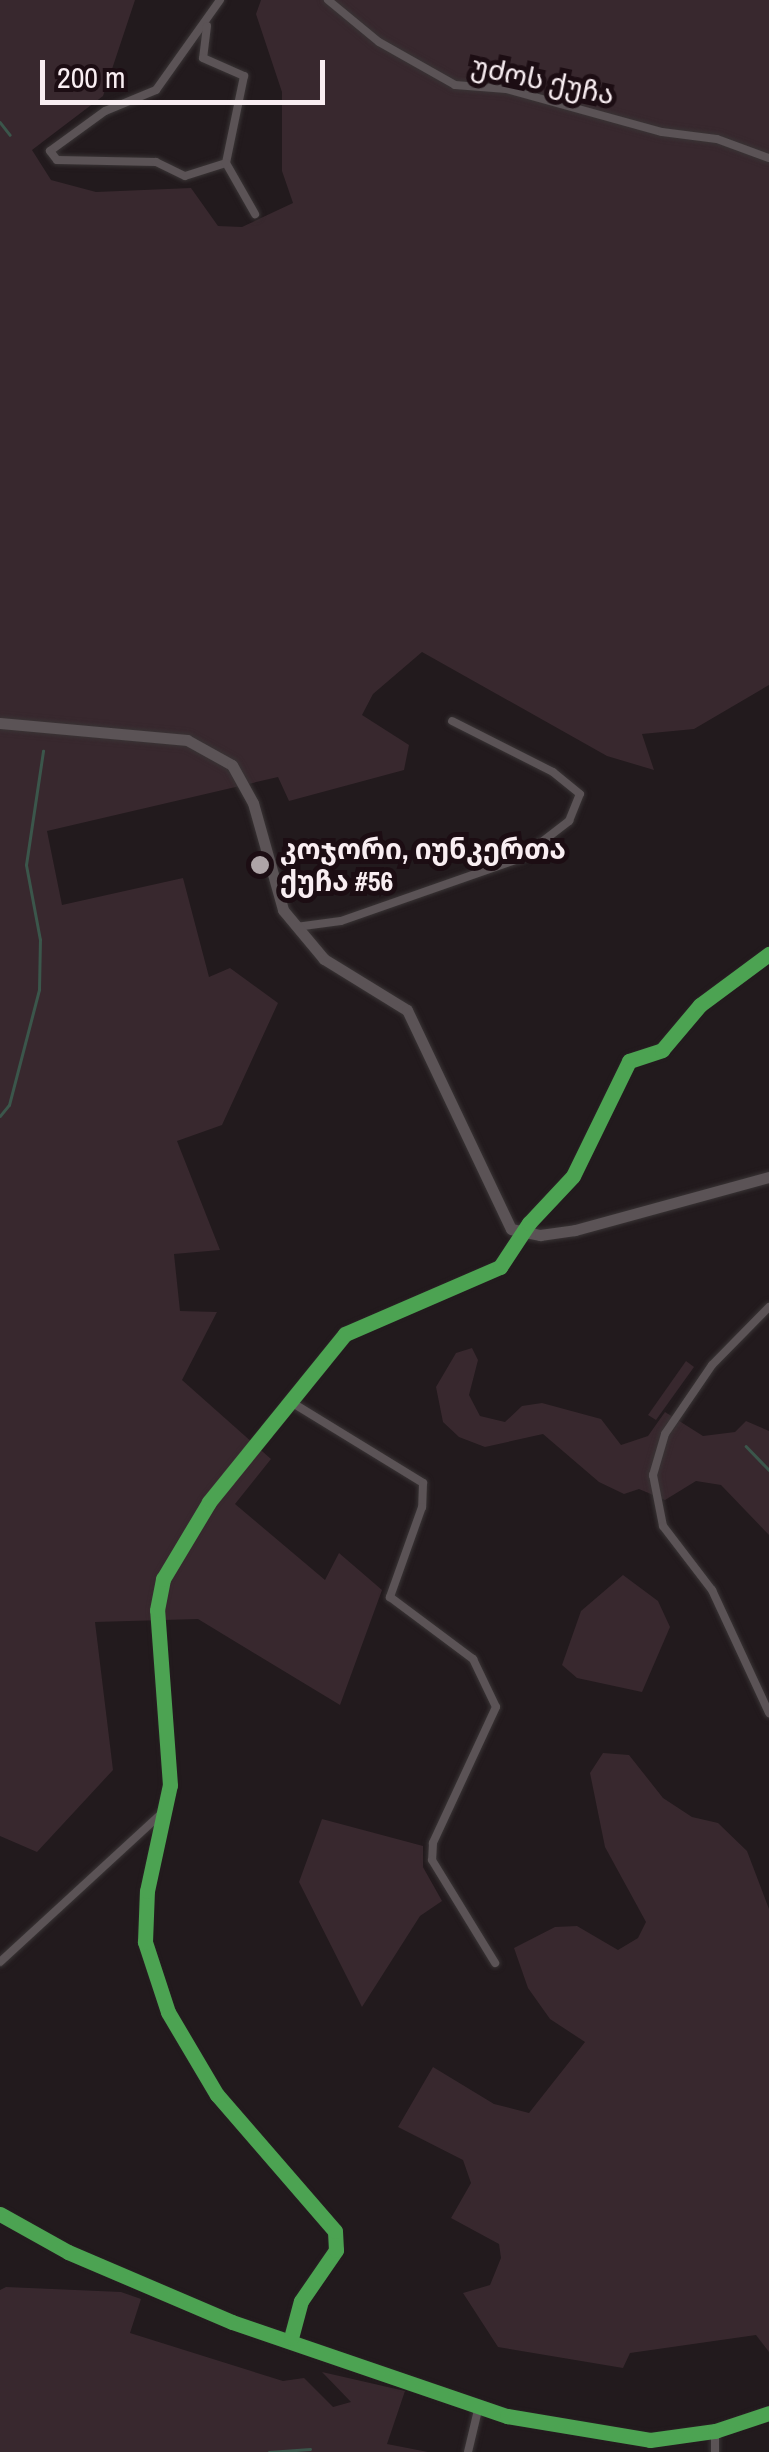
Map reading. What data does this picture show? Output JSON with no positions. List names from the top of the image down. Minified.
{"streets":{"street":["უძოს ქუჩა"]},"places":["კოჯორი, იუნკერთა ქუჩა #56"],"scale_bar":"200 m"}
